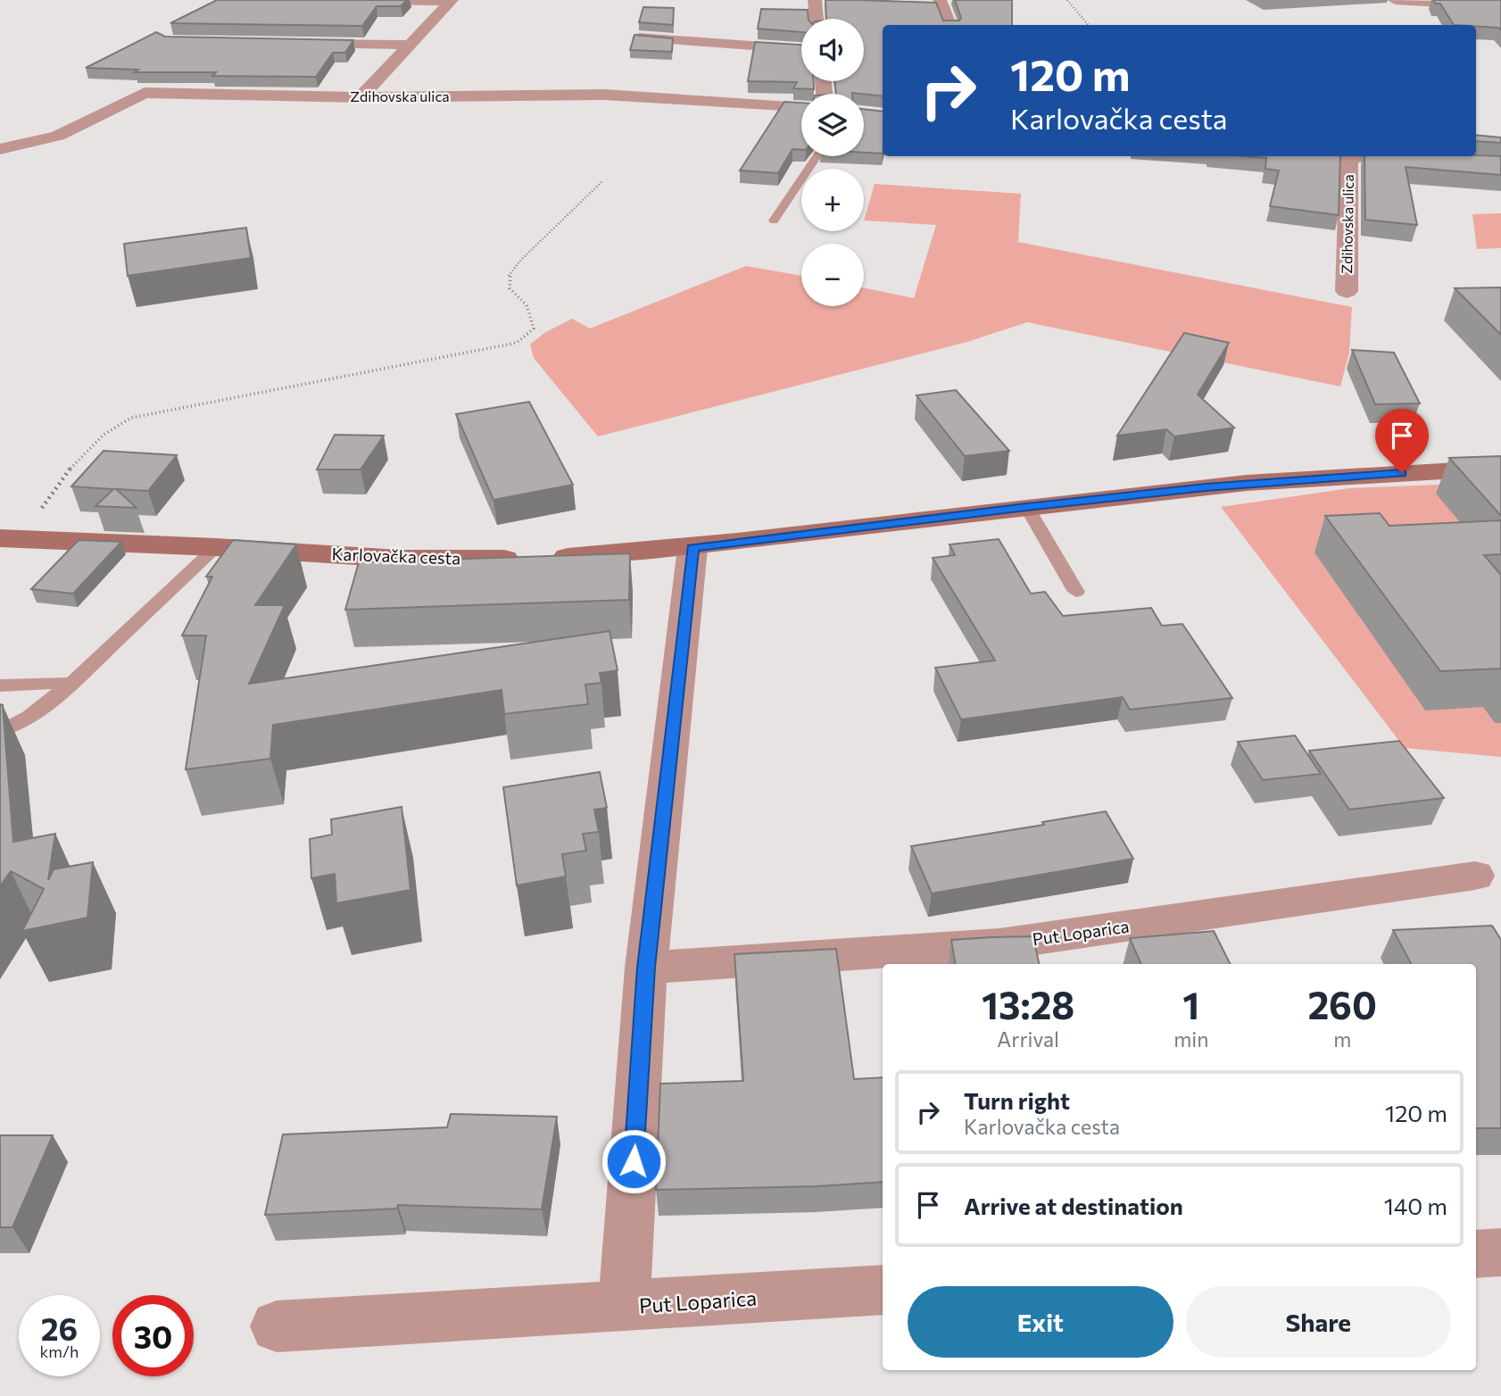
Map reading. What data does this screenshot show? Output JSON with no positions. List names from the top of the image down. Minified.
{"streets":{"street":["Zdihovska ulica","Karlovačka cesta","Put Loparica"]},"crossings":[["Karlovačka cesta","Put Loparica"]],"page":{"map_buttons":["+","−"],"turn":["120 m","Karlovačka cesta"],"eta":["13:28","Arrival","1","min","260","m"],"list":[{"name":"Turn right","note":"Karlovačka cesta","value":"120 m"},{"name":"Arrive at destination","value":"140 m"}],"buttons":["Exit","Share"],"speed":"26 km/h","limit":"30"}}
